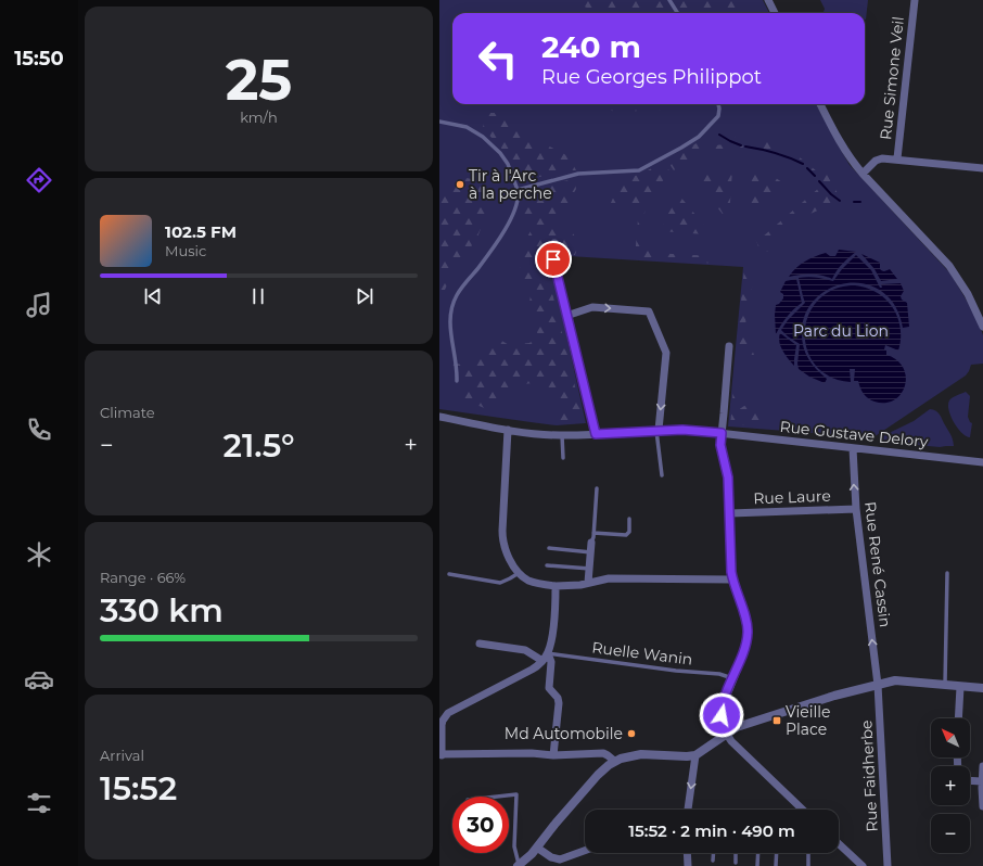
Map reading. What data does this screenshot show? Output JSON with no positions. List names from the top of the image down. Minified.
{"streets":{"street":["Rue Simone Veil","Rue Gustave Delory","Rue Laure","Rue René Cassin","Rue Faidherbe"],"lane":["Ruelle Wanin"]},"crossings":[["Rue Gustave Delory","Rue René Cassin"],["Rue Laure","Rue René Cassin"],["Rue René Cassin","Rue Faidherbe"]],"one_way":["Rue René Cassin"],"parks":["Parc du Lion"],"places":{"other":["Tir à l'Arc à la perche","Md Automobile"],"transit":["Vieille Place"]},"north":"top left","page":{"tabs":"15:50","tile":[["25","km/h"],"Climate",["Range · 66%","330 km"],["Arrival","15:52"]],"turn":["240 m","Rue Georges Philippot"],"song":["102.5 FM","Music"],"heat":["−","21.5°","+"],"map_buttons":["+","−"],"limit":"30","trip":"15:52 · 2 min · 490 m"}}
